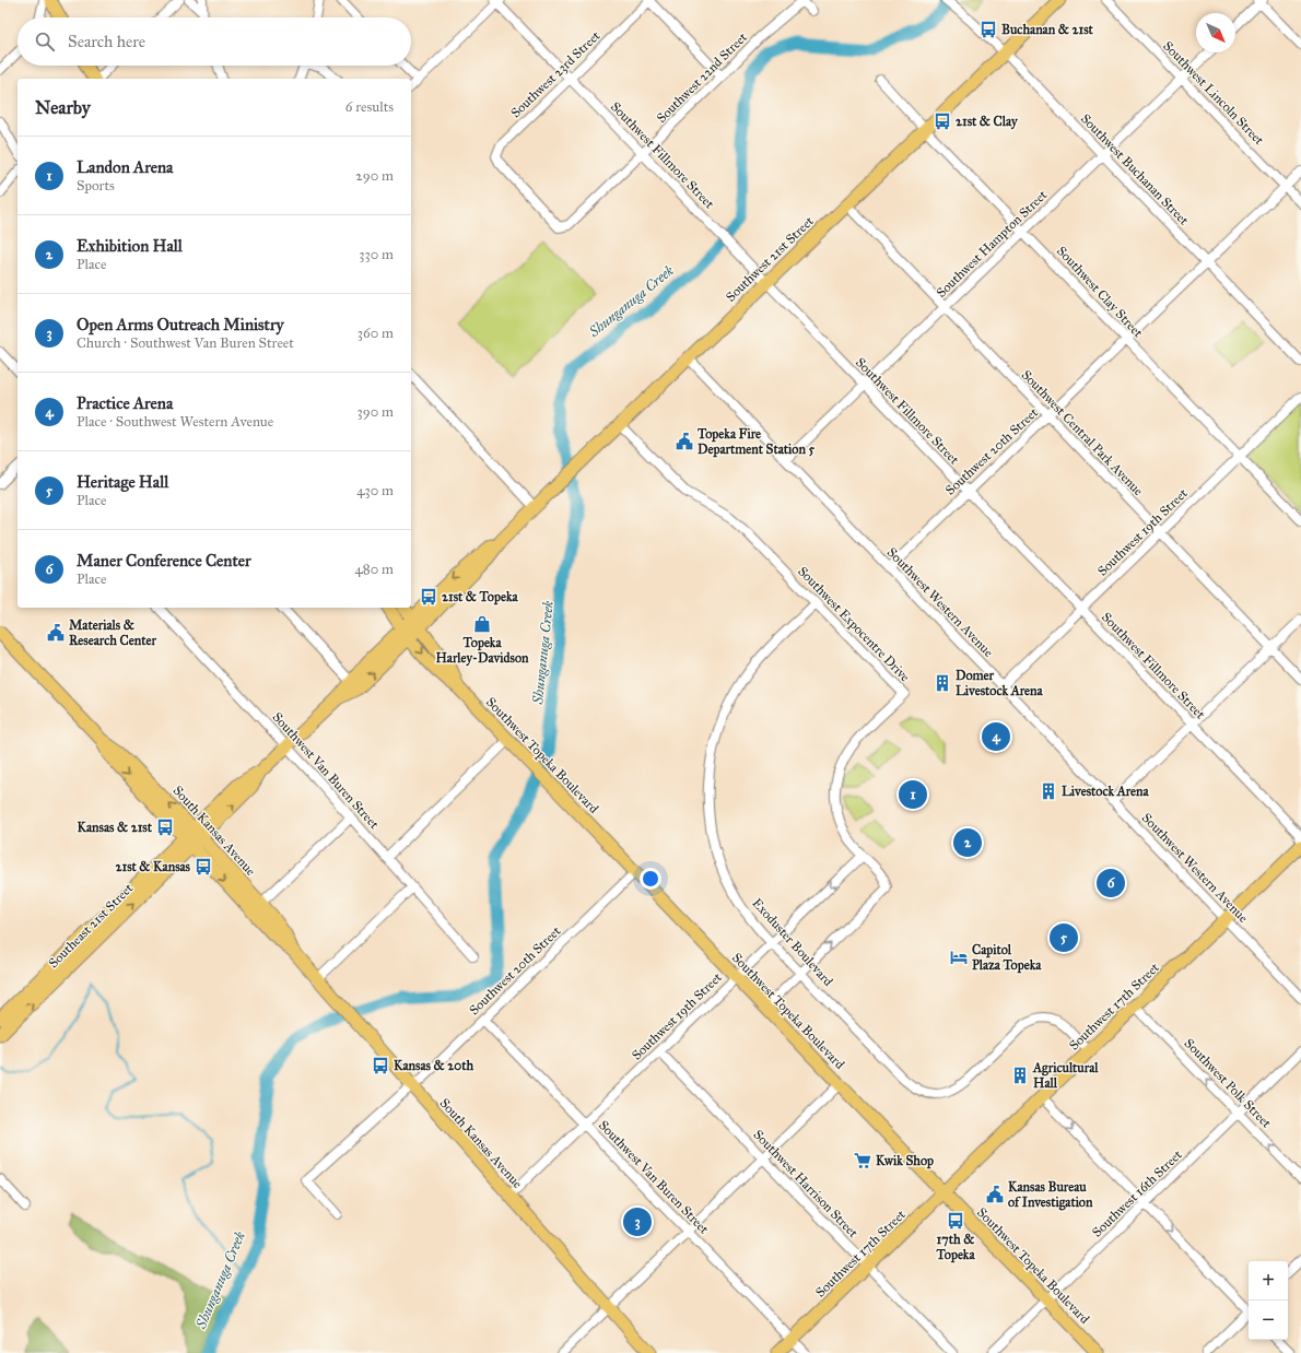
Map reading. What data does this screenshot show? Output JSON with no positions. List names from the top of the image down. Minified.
{"streets":{"main road":["Southwest 21st Street","Southwest Topeka Boulevard","South Kansas Avenue","Southeast 21st Street","Southwest 17th Street"],"street":["Southwest 23rd Street","Southwest 22nd Street","Southwest Lincoln Street","Southwest Fillmore Street","Southwest Buchanan Street","Southwest Hampton Street","Southwest Clay Street","Southwest Central Park Avenue","Southwest 20th Street","Southwest 19th Street","Southwest Western Avenue","Southwest Expocentre Drive","Southwest Van Buren Street","Exoduster Boulevard","Southwest Polk Street","Southwest Harrison Street","Southwest 16th Street"]},"crossings":[["Southwest 23rd Street","Southwest 22nd Street"],["Southwest 23rd Street","Southwest Fillmore Street"],["Southwest 22nd Street","Southwest Fillmore Street"],["Southwest Lincoln Street","Southwest Hampton Street"],["Southwest Lincoln Street","Southwest 20th Street"],["Southwest Fillmore Street","Southwest Hampton Street"],["Southwest Fillmore Street","Southwest 21st Street"],["Southwest Fillmore Street","Southwest 20th Street"],["Southwest Fillmore Street","Southwest 19th Street"],["Southwest Buchanan Street","Southwest Hampton Street"],["Southwest Buchanan Street","Southwest 21st Street"],["Southwest Buchanan Street","Southwest 20th Street"],["Southwest Hampton Street","Southwest Clay Street"],["Southwest Hampton Street","Southwest Central Park Avenue"],["Southwest Hampton Street","Southwest Western Avenue"],["Southwest 21st Street","Southwest Clay Street"],["Southwest 21st Street","Southwest Central Park Avenue"],["Southwest 21st Street","Southwest Western Avenue"],["Southwest 21st Street","Southwest Expocentre Drive"],["Southwest 21st Street","Southwest Topeka Boulevard"],["Southwest 21st Street","Southwest Van Buren Street"],["Southwest 21st Street","South Kansas Avenue"],["Southwest 21st Street","Southeast 21st Street"],["Southwest Clay Street","Southwest 20th Street"],["Southwest Clay Street","Southwest 19th Street"],["Southwest Central Park Avenue","Southwest 20th Street"],["Southwest Central Park Avenue","Southwest 19th Street"],["Southwest 20th Street","Southwest Western Avenue"],["Southwest 20th Street","Southwest Topeka Boulevard"],["Southwest 20th Street","Southwest Van Buren Street"],["Southwest 20th Street","South Kansas Avenue"],["Southwest 19th Street","Southwest Western Avenue"],["Southwest 19th Street","Southwest Expocentre Drive"],["Southwest 19th Street","Southwest Topeka Boulevard"],["Southwest 19th Street","Southwest Van Buren Street"],["Southwest 19th Street","South Kansas Avenue"],["Southwest 19th Street","Exoduster Boulevard"],["Southwest 19th Street","Southwest Harrison Street"],["Southwest Western Avenue","Southwest 17th Street"],["Southwest Expocentre Drive","Southwest Topeka Boulevard"],["Southwest Expocentre Drive","Exoduster Boulevard"],["Southwest Topeka Boulevard","Southwest 17th Street"],["Southwest Topeka Boulevard","Southwest 16th Street"],["Southwest Van Buren Street","Southwest 17th Street"],["South Kansas Avenue","Southeast 21st Street"],["Exoduster Boulevard","Southwest 17th Street"],["Southwest 17th Street","Southwest Polk Street"],["Southwest 17th Street","Southwest Harrison Street"],["Southwest Polk Street","Southwest 16th Street"]],"one_way":["Southwest Polk Street"],"water":["Shunganuga Creek"],"places":{"bus stop":["Buchanan & 21st","21st & Clay","21st & Topeka","Kansas & 21st","21st & Kansas","Kansas & 20th","17th & Topeka"],"public building":["Topeka Fire Department Station 5","Materials & Research Center","Kansas Bureau of Investigation"],"shop":["Topeka Harley-Davidson"],"building":["Domer Livestock Arena","Livestock Arena","Agricultural Hall"],"hotel":["Capitol Plaza Topeka"],"supermarket":["Kwik Shop"]},"north":"bottom right","page":{"search":"Search here","heading":["Nearby","6 results"],"list":[{"mark":"1","name":"Landon Arena","note":"Sports","value":"290 m"},{"mark":"2","name":"Exhibition Hall","note":"Place","value":"330 m"},{"mark":"3","name":"Open Arms Outreach Ministry","note":"Church · Southwest Van Buren Street","value":"360 m"},{"mark":"4","name":"Practice Arena","note":"Place · Southwest Western Avenue","value":"390 m"},{"mark":"5","name":"Heritage Hall","note":"Place","value":"430 m"},{"mark":"6","name":"Maner Conference Center","note":"Place","value":"480 m"}],"pins":["4","1","2","6","5","3"],"map_buttons":["+","−"]}}
